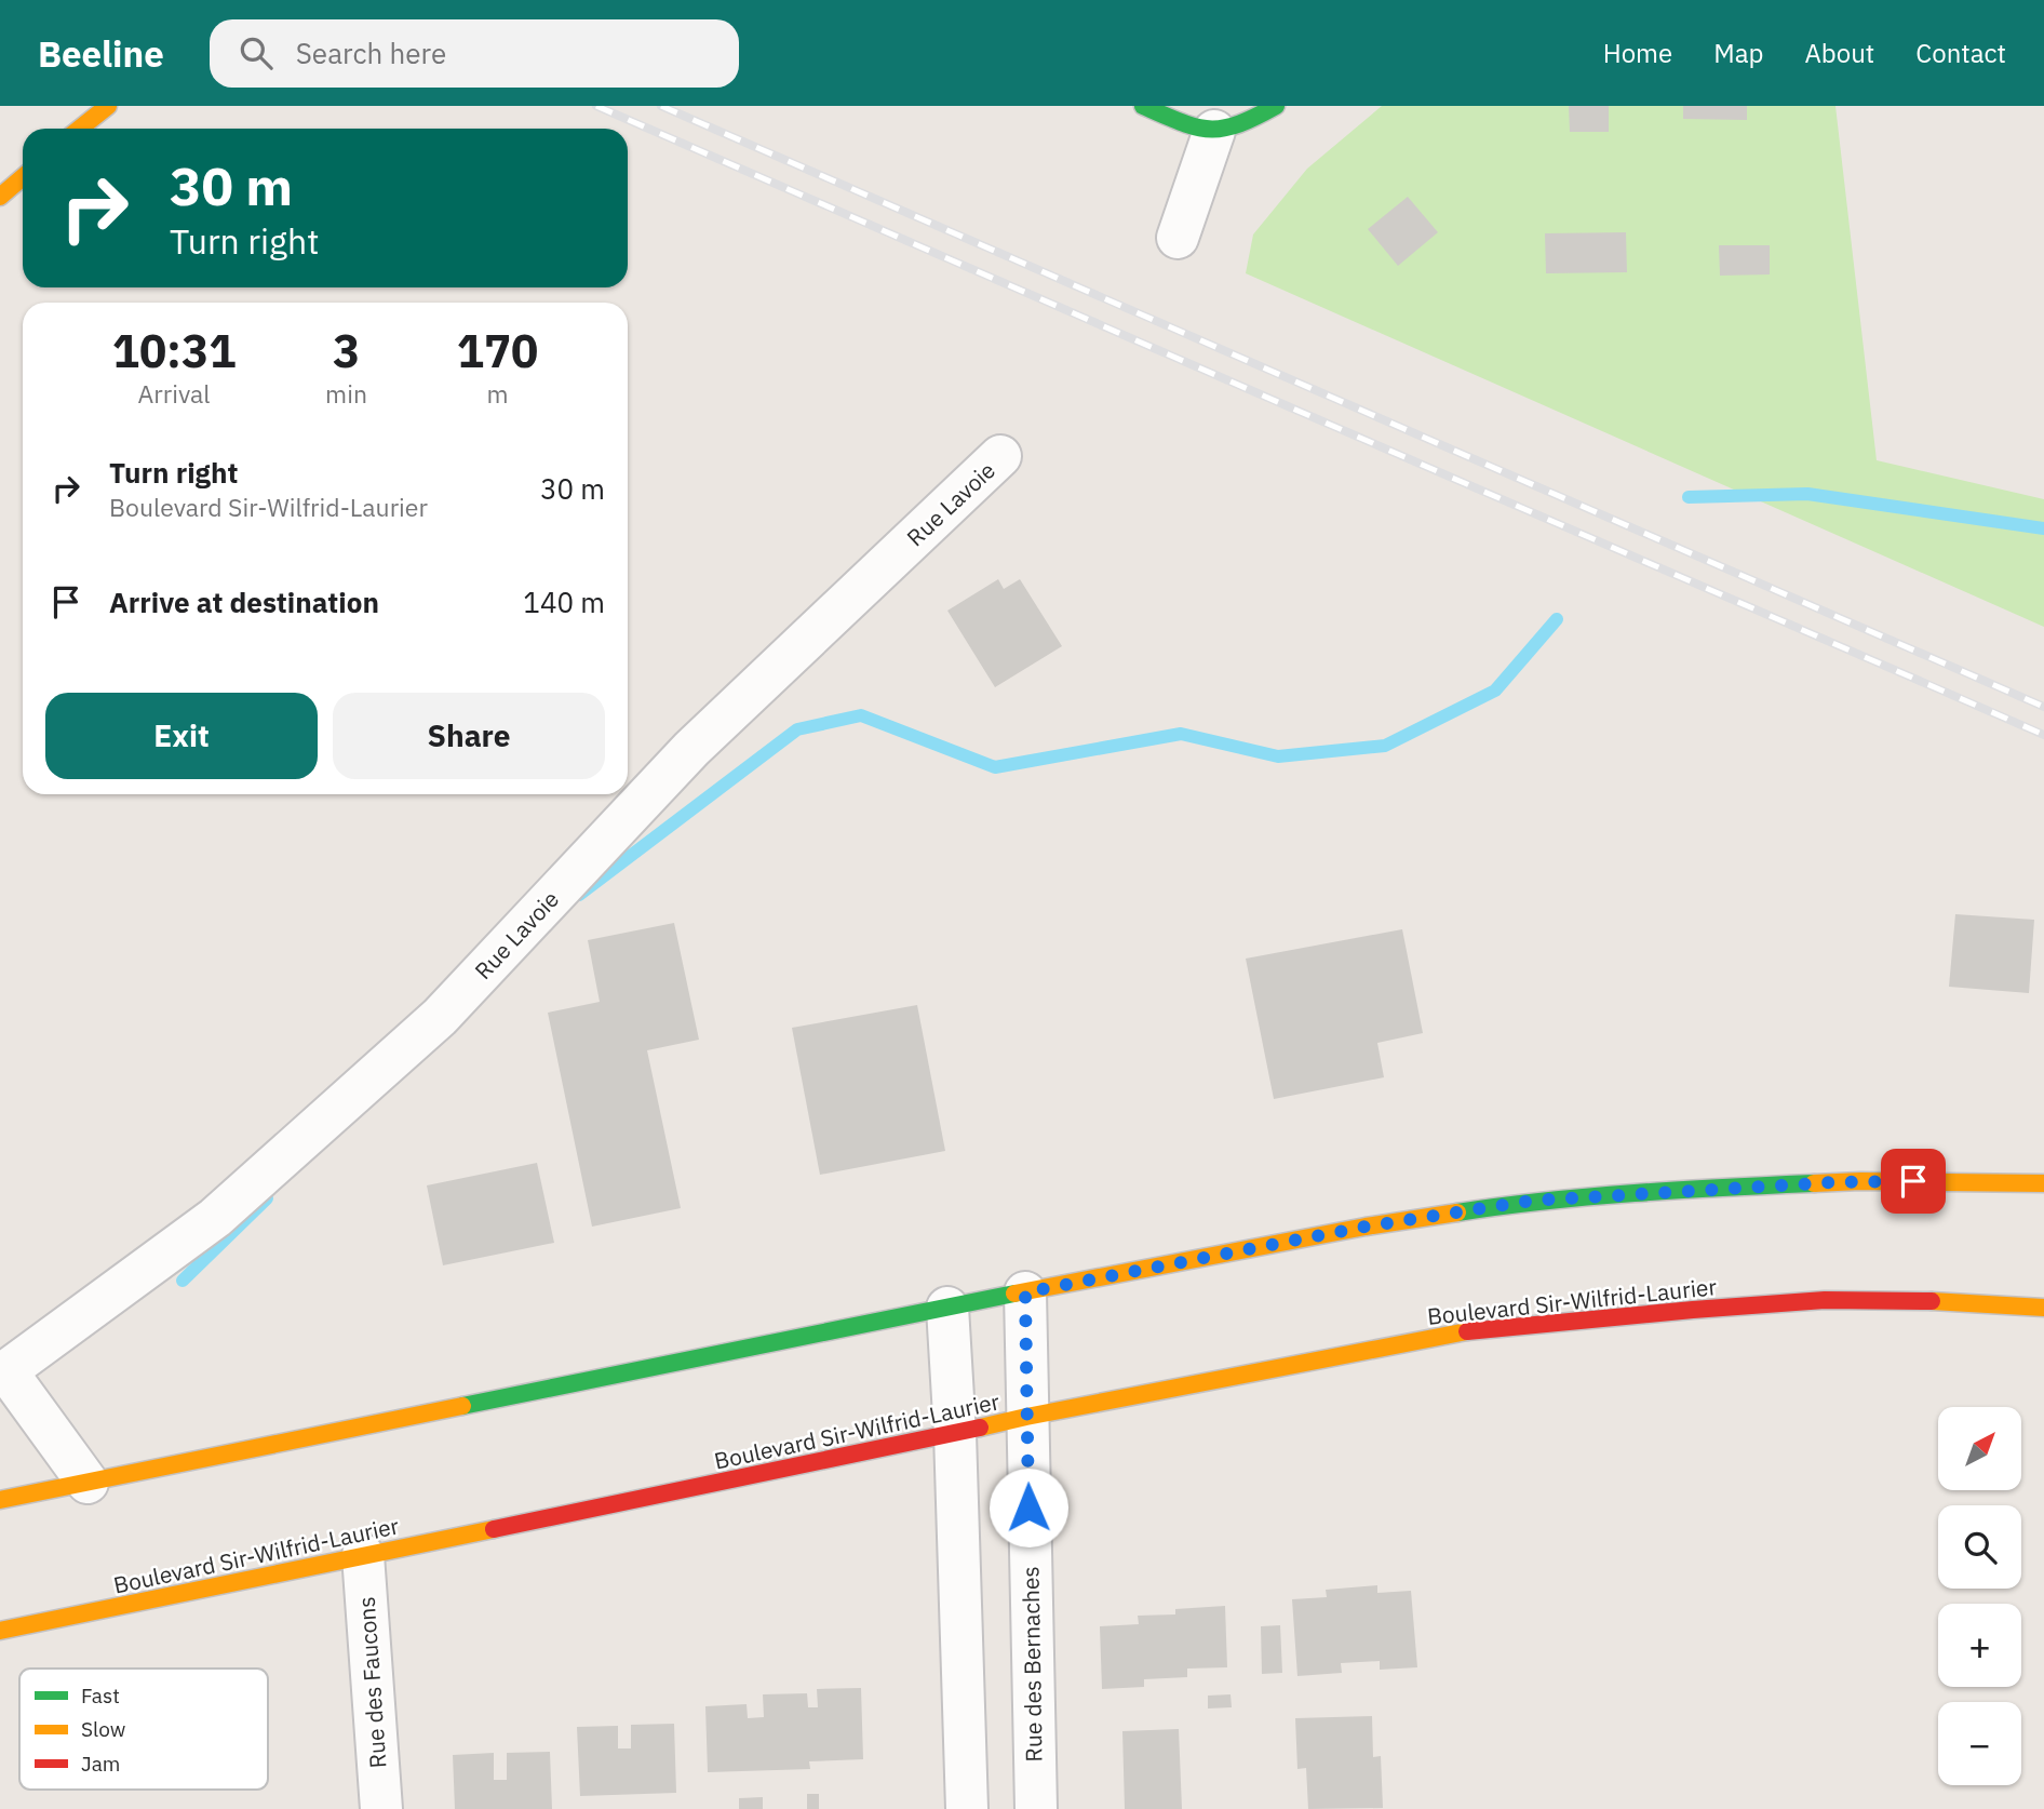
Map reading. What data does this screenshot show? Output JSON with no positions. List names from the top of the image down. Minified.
{"streets":{"main road":["Boulevard Sir-Wilfrid-Laurier"],"street":["Rue Lavoie","Rue des Bernaches","Rue des Faucons"]},"crossings":[["Boulevard Sir-Wilfrid-Laurier","Rue des Bernaches"],["Boulevard Sir-Wilfrid-Laurier","Rue des Faucons"]],"legend":["Fast","Slow","Jam"],"north":"top right","page":{"header":"Beeline","search":"Search here","nav":["Home","Map","About","Contact"],"turn":["30 m","Turn right"],"eta":["10:31","Arrival","3","min","170","m"],"list":[{"name":"Turn right","note":"Boulevard Sir-Wilfrid-Laurier","value":"30 m"},{"name":"Arrive at destination","value":"140 m"}],"buttons":["Exit","Share"],"map_buttons":["+","−"]}}
